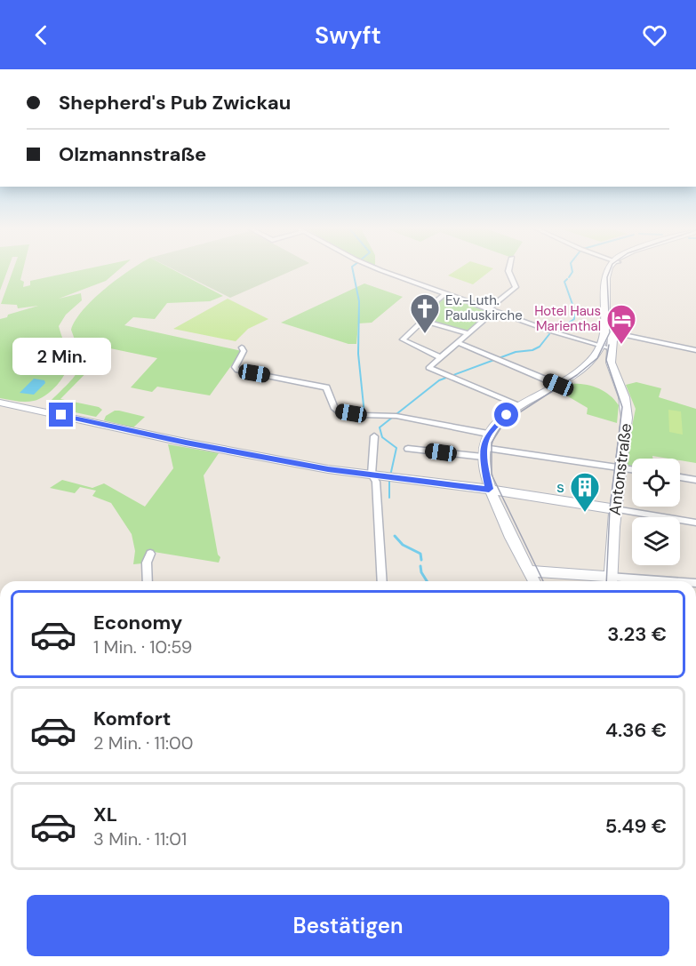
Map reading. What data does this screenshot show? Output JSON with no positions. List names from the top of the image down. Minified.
{"streets":{"main road":["Antonstraße"]},"places":{"church":["Ev.-Luth. Pauluskirche"],"hotel":["Hotel Haus Marienthal"],"building":["s"]},"page":{"header":"Swyft","banner":["Shepherd's Pub Zwickau","Olzmannstraße"],"bubble":"2 Min.","list":[{"name":"Economy","note":"1 Min. · 10:59","value":"3.23 €"},{"name":"Komfort","note":"2 Min. · 11:00","value":"4.36 €"},{"name":"XL","note":"3 Min. · 11:01","value":"5.49 €"}],"buttons":"Bestätigen"}}
